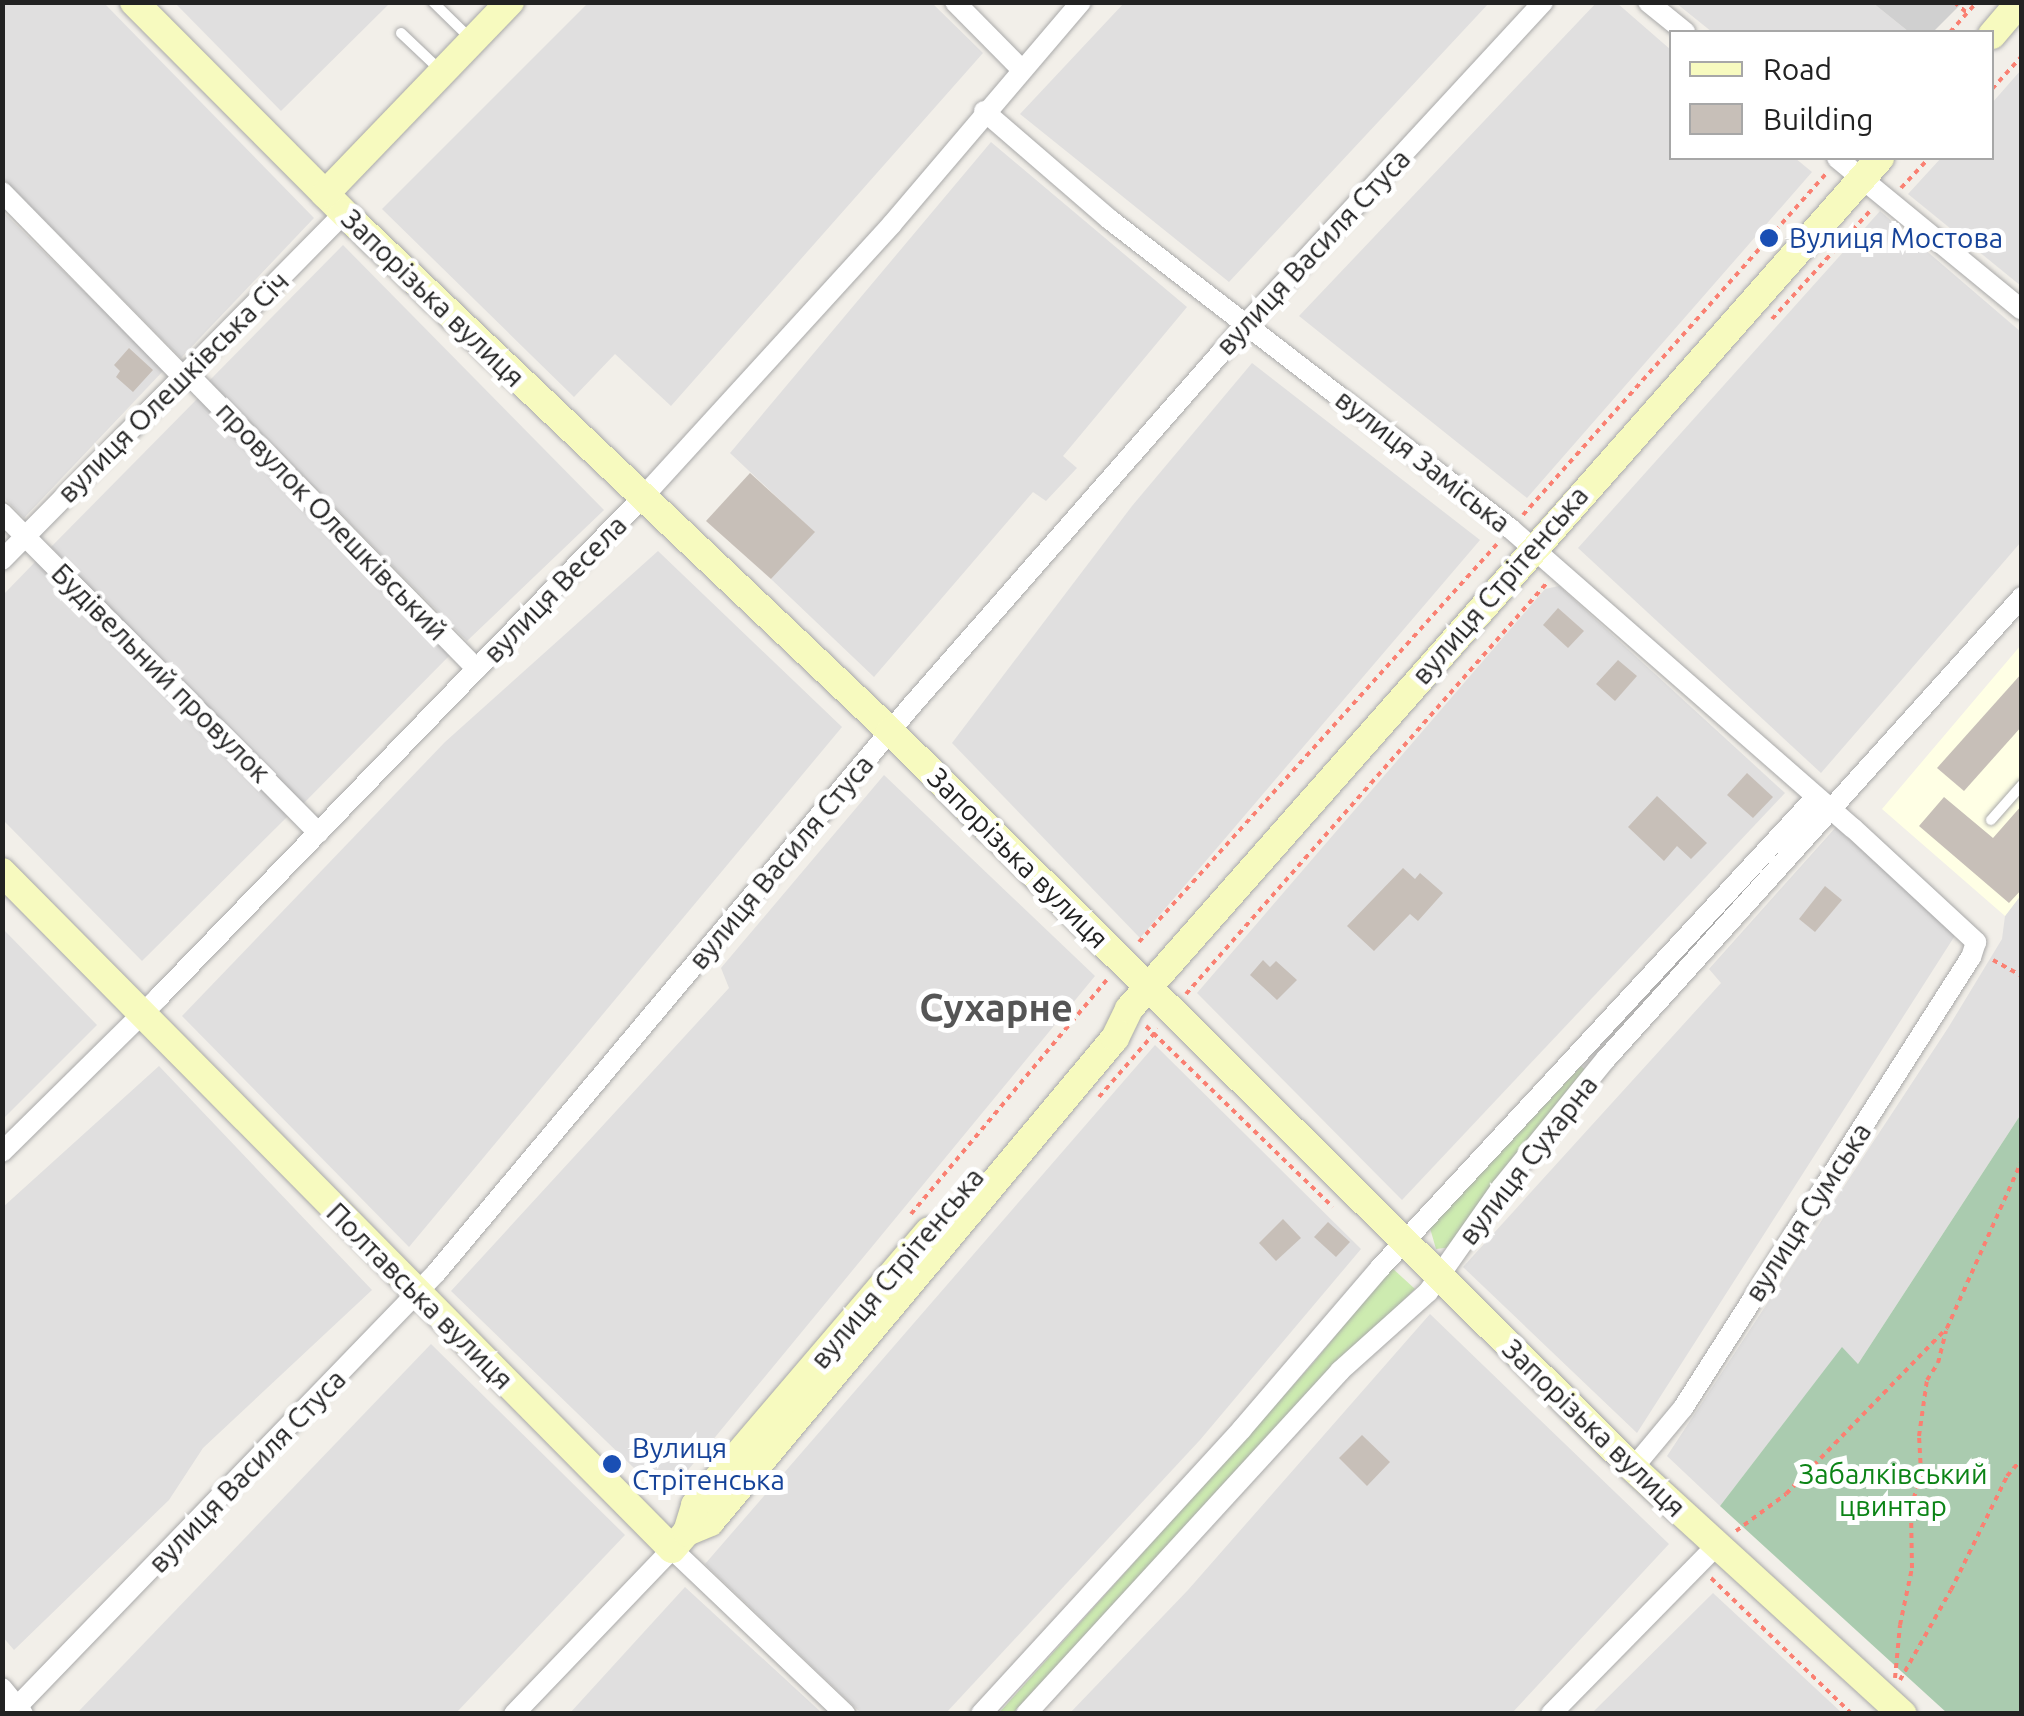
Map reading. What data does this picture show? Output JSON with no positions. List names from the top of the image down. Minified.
{"streets":{"main road":["Запорізька вулиця","вулиця Олешківська Січ","вулиця Стрітенська","Полтавська вулиця"],"street":["вулиця Василя Стуса","вулиця Заміська","провулок Олешківський","вулиця Весела","Будівельний провулок","вулиця Сухарна","вулиця Сумська"]},"crossings":[["вулиця Василя Стуса","Запорізька вулиця"],["вулиця Василя Стуса","вулиця Заміська"],["вулиця Василя Стуса","Полтавська вулиця"],["Запорізька вулиця","вулиця Олешківська Січ"],["Запорізька вулиця","вулиця Стрітенська"],["Запорізька вулиця","вулиця Весела"],["Запорізька вулиця","вулиця Сухарна"],["Запорізька вулиця","вулиця Сумська"],["вулиця Олешківська Січ","провулок Олешківський"],["вулиця Олешківська Січ","Будівельний провулок"],["вулиця Заміська","вулиця Стрітенська"],["вулиця Заміська","вулиця Весела"],["вулиця Заміська","вулиця Сухарна"],["вулиця Заміська","вулиця Сумська"],["провулок Олешківський","вулиця Весела"],["вулиця Стрітенська","Полтавська вулиця"],["вулиця Весела","Будівельний провулок"],["вулиця Весела","Полтавська вулиця"]],"districts":["Сухарне"],"parks":["Забалківський цвинтар"],"places":["Вулиця Мостова","Вулиця Стрітенська"],"legend":["Road","Building"]}
